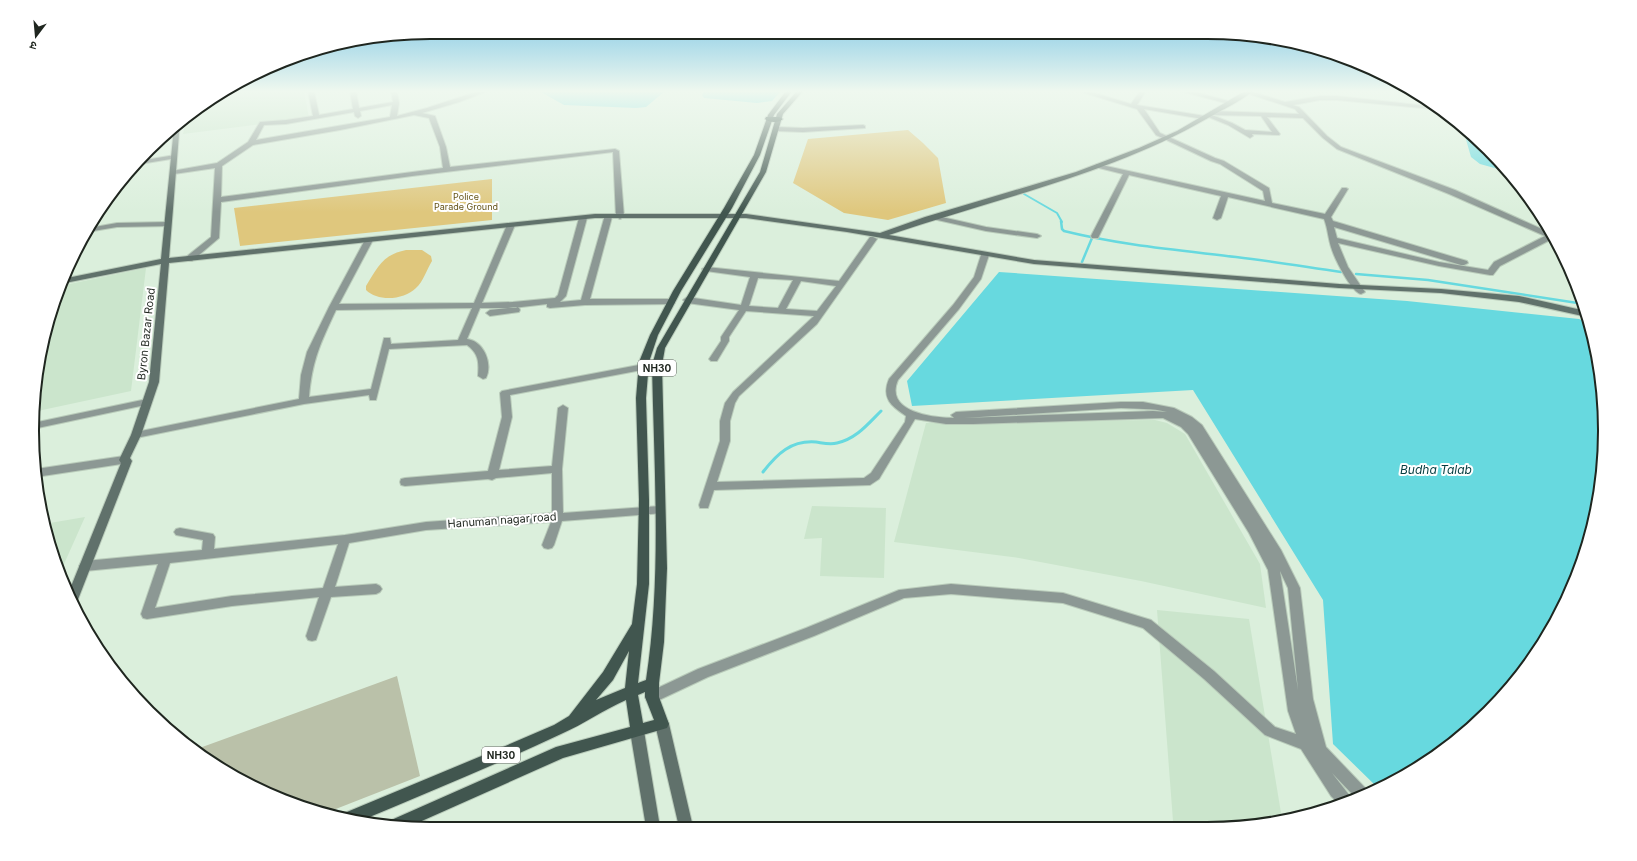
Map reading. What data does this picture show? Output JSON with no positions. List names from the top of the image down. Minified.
{"streets":{"main road":["NH30"],"street":["Byron Bazar Road","Hanuman nagar road"]},"crossings":[["Byron Bazar Road","Hanuman nagar road"],["NH30","Hanuman nagar road"]],"water":["Budha Talab"],"parks":["Police Parade Ground"],"north":"bottom"}
